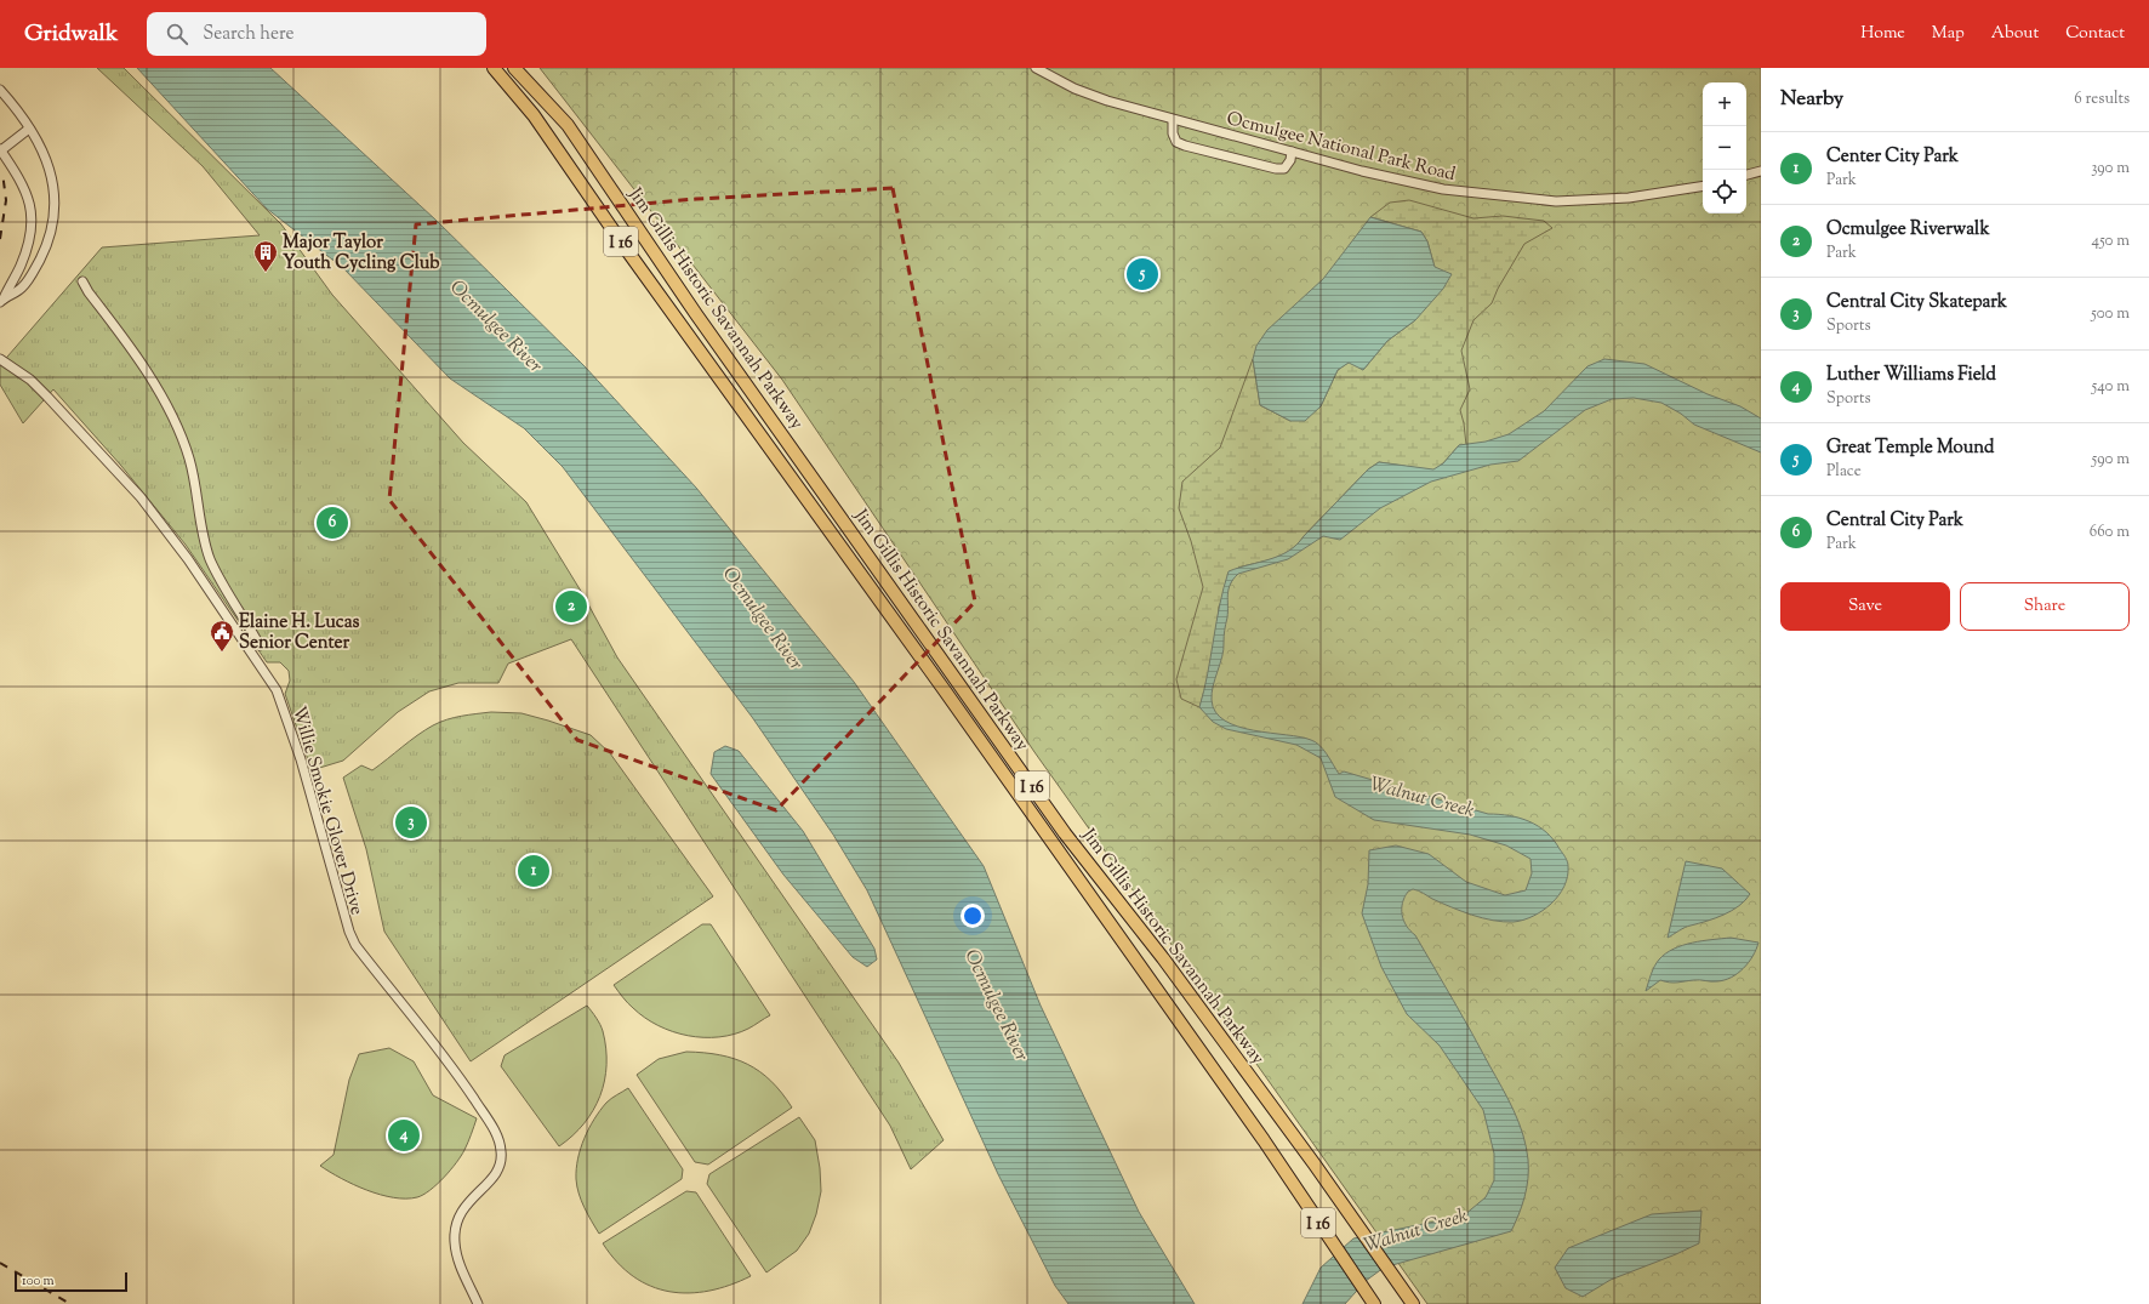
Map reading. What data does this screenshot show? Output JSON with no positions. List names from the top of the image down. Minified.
{"streets":{"highway":["I 16","Jim Gillis Historic Savannah Parkway"],"street":["Ocmulgee National Park Road","Willie Smokie Glover Drive"]},"water":["Ocmulgee River","Walnut Creek"],"places":{"building":["Major Taylor Youth Cycling Club"],"public building":["Elaine H. Lucas Senior Center"]},"scale_bar":"100 m","page":{"header":"Gridwalk","search":"Search here","nav":["Home","Map","About","Contact"],"heading":["Nearby","6 results"],"map_buttons":["+","−"],"list":[{"mark":"1","name":"Center City Park","note":"Park","value":"390 m"},{"mark":"2","name":"Ocmulgee Riverwalk","note":"Park","value":"450 m"},{"mark":"3","name":"Central City Skatepark","note":"Sports","value":"500 m"},{"mark":"4","name":"Luther Williams Field","note":"Sports","value":"540 m"},{"mark":"5","name":"Great Temple Mound","note":"Place","value":"590 m"},{"mark":"6","name":"Central City Park","note":"Park","value":"660 m"}],"pins":["5","6","2","3","1","4"],"buttons":["Save","Share"],"scale":"100 m"}}
